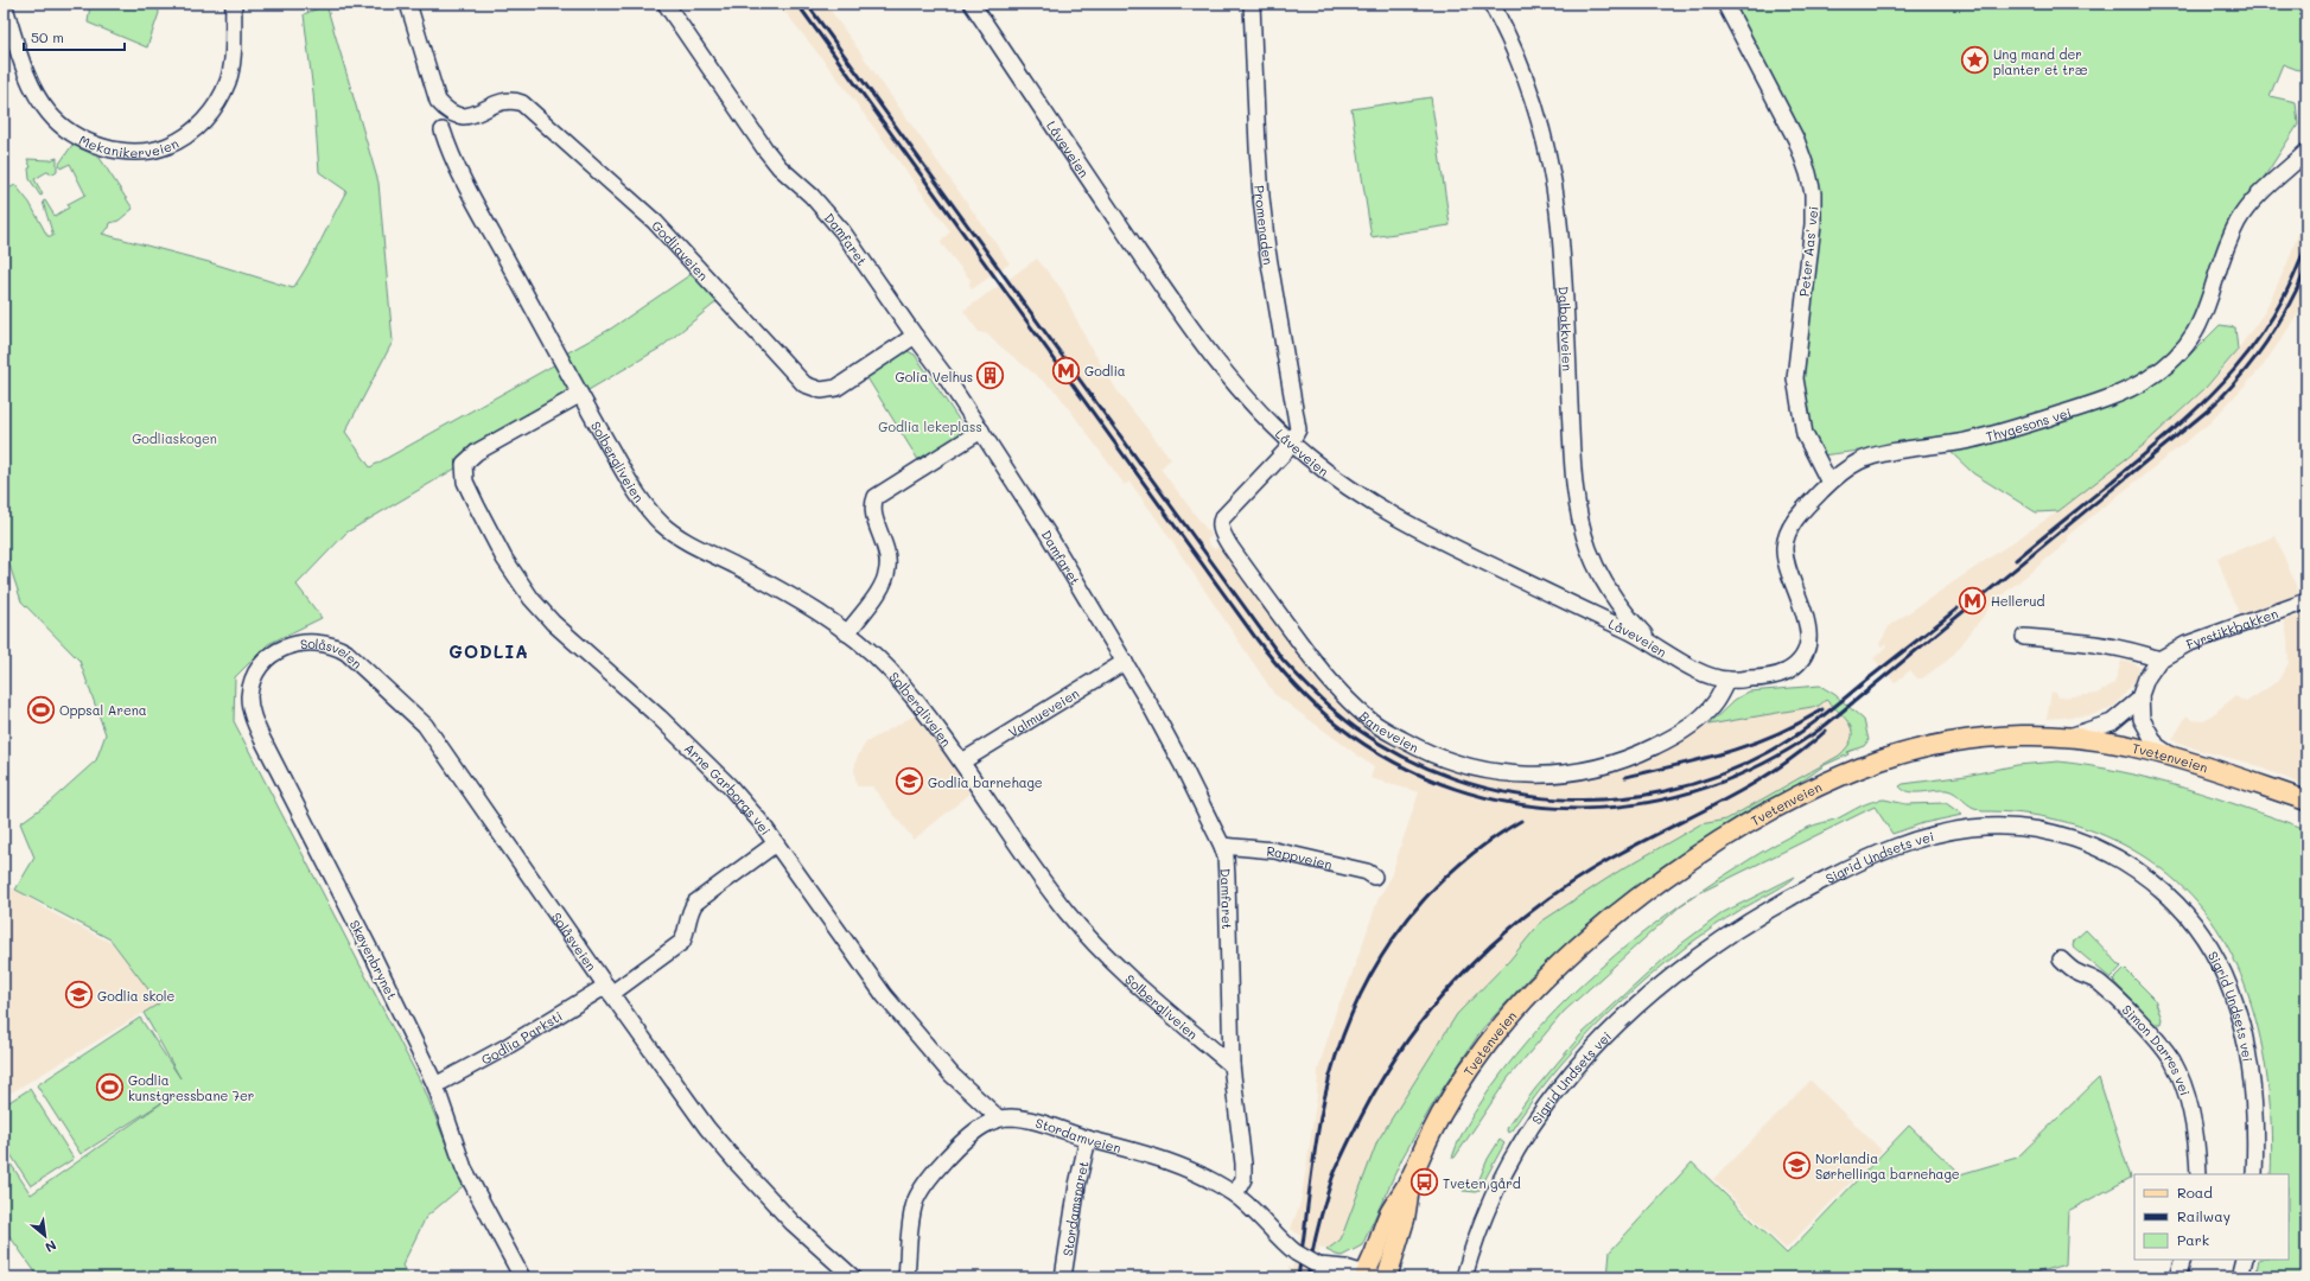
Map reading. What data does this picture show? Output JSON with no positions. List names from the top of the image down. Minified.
{"streets":{"main road":["Tvetenveien"],"street":["Mekanikerveien","Låveveien","Promenaden","Damfaret","Godliaveien","Peter Aas’ vei","Dalbakkveien","Thygesons vei","Solbergliveien","Fyrstikkbakken","Solåsveien","Valmueveien","Baneveien","Arne Garborgs vei","Rappveien","Sigrid Undsets vei","Skøyenbrynet","Godlia Parksti","Simon Darres vei","Stordamveien","Stordamsnaret"]},"crossings":[["Låveveien","Promenaden"],["Låveveien","Dalbakkveien"],["Låveveien","Thygesons vei"],["Låveveien","Baneveien"],["Promenaden","Baneveien"],["Damfaret","Godliaveien"],["Damfaret","Solbergliveien"],["Damfaret","Valmueveien"],["Damfaret","Rappveien"],["Damfaret","Stordamveien"],["Peter Aas’ vei","Thygesons vei"],["Solbergliveien","Valmueveien"],["Solbergliveien","Arne Garborgs vei"],["Fyrstikkbakken","Tvetenveien"],["Solåsveien","Skøyenbrynet"],["Solåsveien","Godlia Parksti"],["Tvetenveien","Stordamveien"],["Arne Garborgs vei","Godlia Parksti"],["Arne Garborgs vei","Stordamveien"],["Skøyenbrynet","Godlia Parksti"],["Stordamveien","Stordamsnaret"]],"districts":["GODLIA"],"parks":["Godlia lekeplass","Godliaskogen"],"places":{"place":["Ung mand der planter et træ"],"metro station":["Godlia","Hellerud"],"building":["Golia Velhus"],"sports":["Oppsal Arena","Godlia kunstgressbane 7er"],"school or university":["Godlia barnehage","Godlia skole","Norlandia Sørhellinga barnehage"],"bus stop":["Tveten gård"]},"legend":["Road","Railway","Park"],"scale_bar":"50 m","north":"bottom right"}
